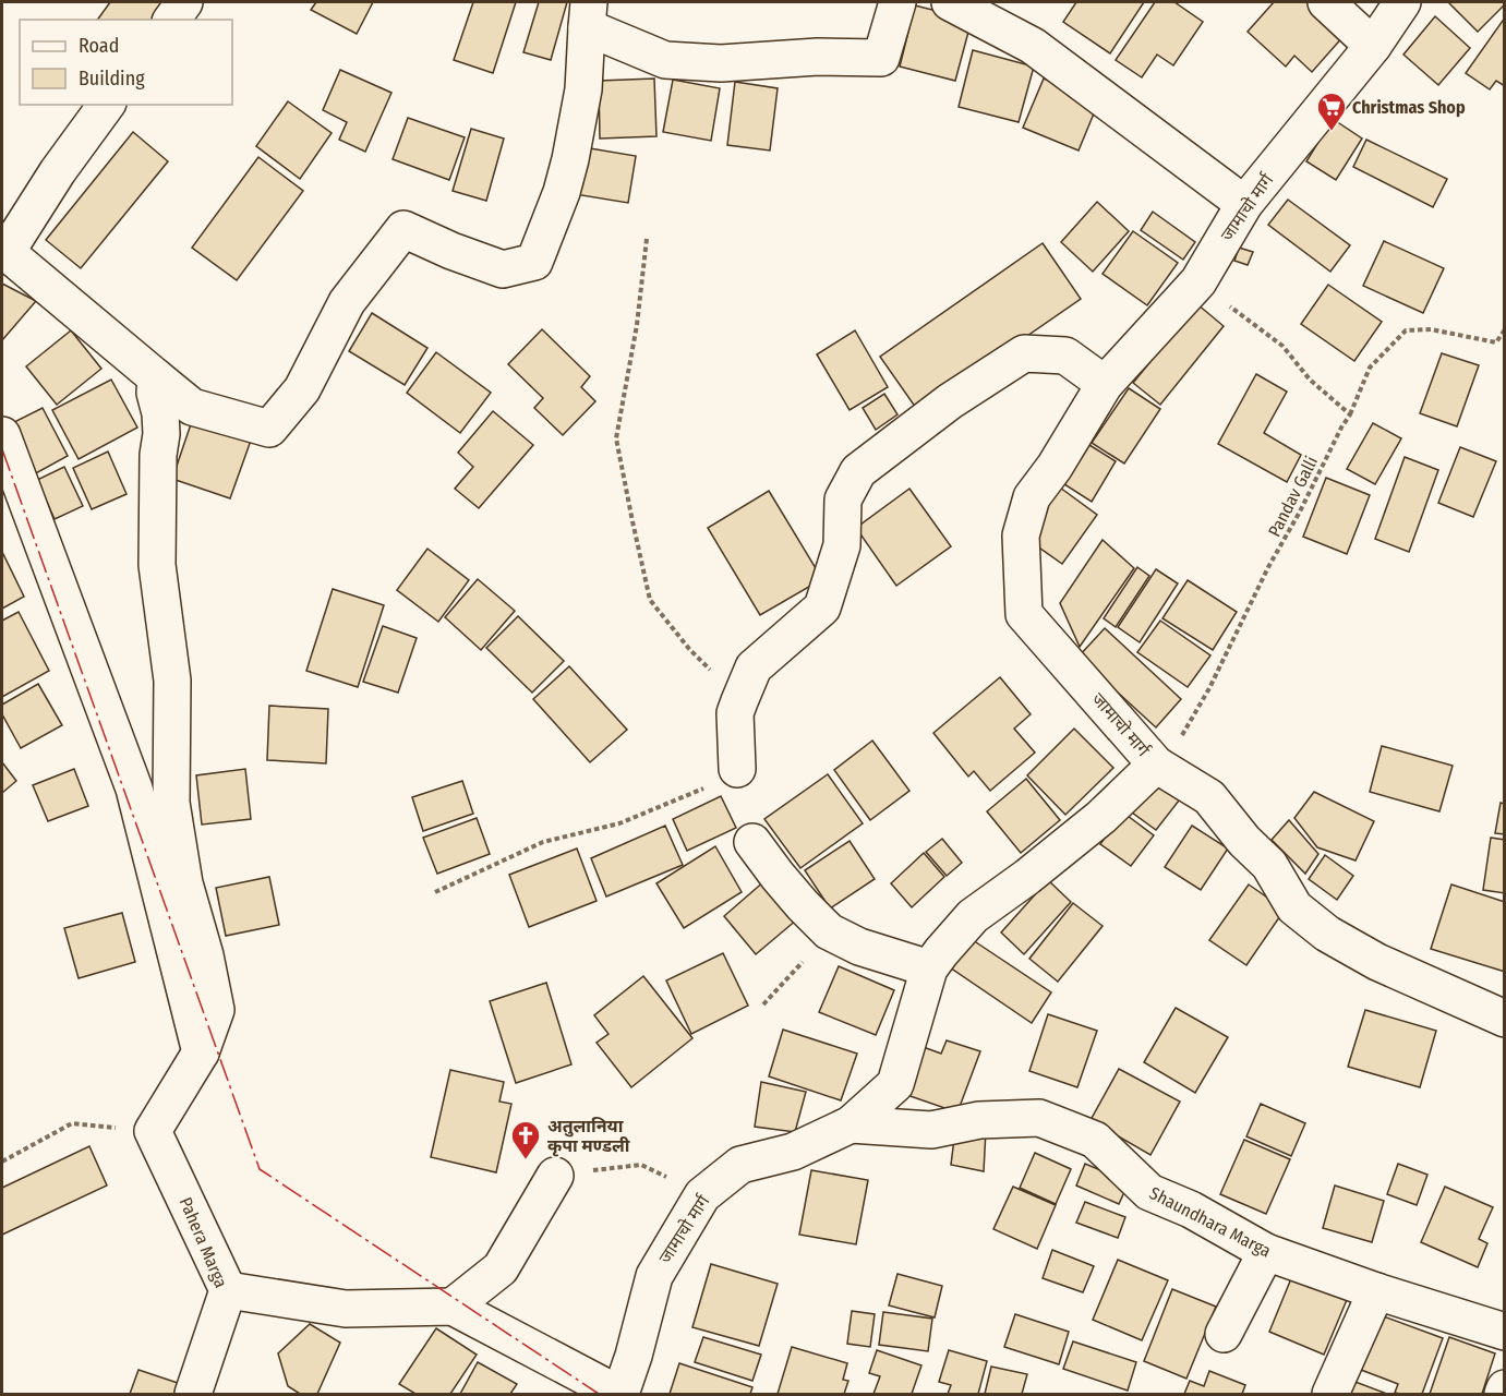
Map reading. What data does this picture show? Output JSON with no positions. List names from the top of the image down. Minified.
{"streets":{"street":["जामाचो मार्ग","Shaundhara Marga","Pahera Marga"],"path":["Pandav Galli"]},"crossings":[["जामाचो मार्ग","Pandav Galli"],["जामाचो मार्ग","Shaundhara Marga"]],"places":{"supermarket":["Christmas Shop"],"church":["अतुलानिया कृपा मण्डली"]},"legend":["Road","Building"]}
